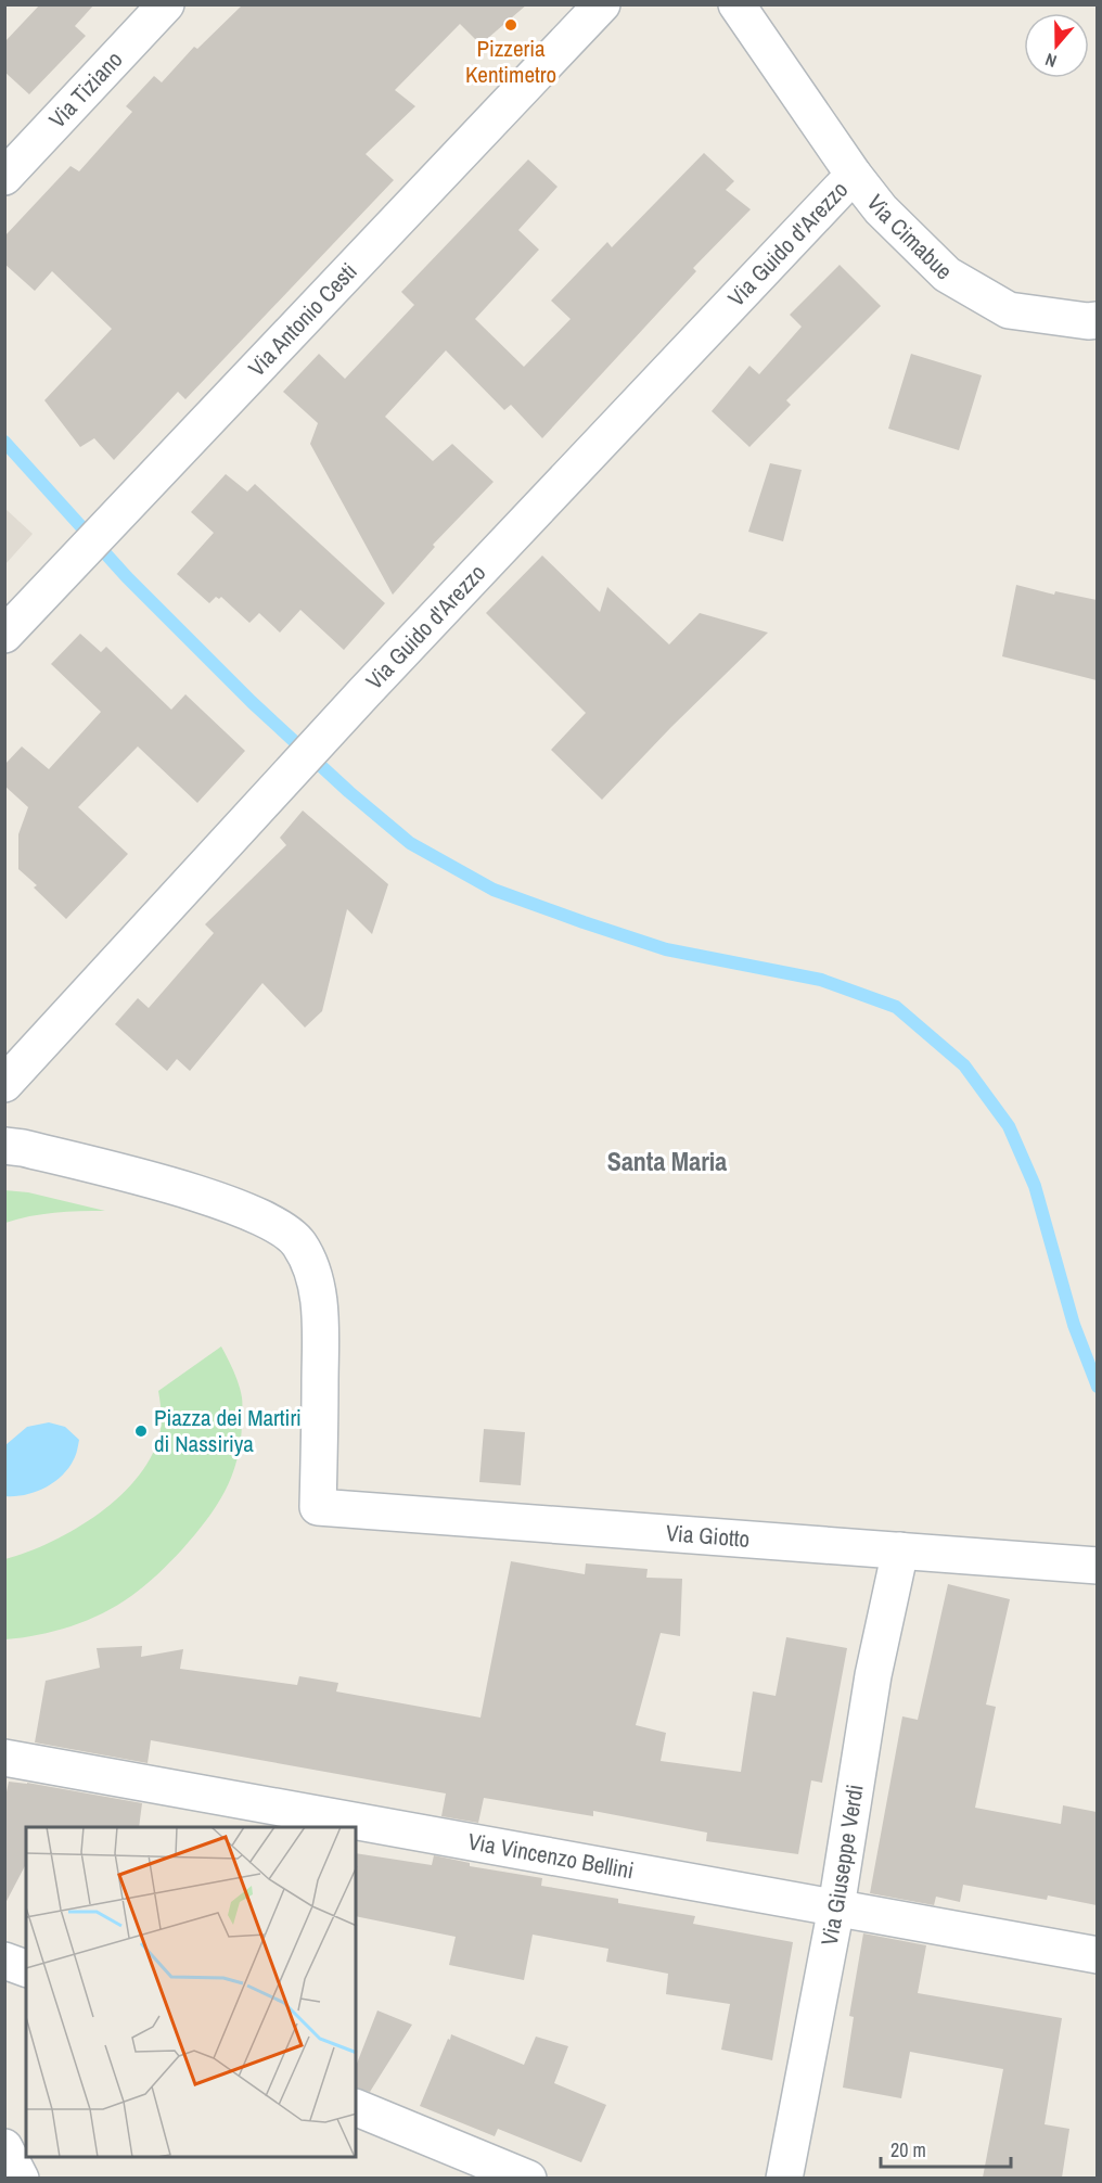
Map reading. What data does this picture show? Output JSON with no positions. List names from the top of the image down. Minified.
{"streets":{"street":["Via Tiziano","Via Cimabue","Via Guido d'Arezzo","Via Antonio Cesti","Via Giotto","Via Vincenzo Bellini","Via Giuseppe Verdi"]},"crossings":[["Via Cimabue","Via Guido d'Arezzo"],["Via Giotto","Via Giuseppe Verdi"],["Via Vincenzo Bellini","Via Giuseppe Verdi"]],"districts":["Santa Maria"],"places":["Pizzeria Kentimetro","Piazza dei Martiri di Nassiriya"],"scale_bar":"20 m","north":"bottom"}
